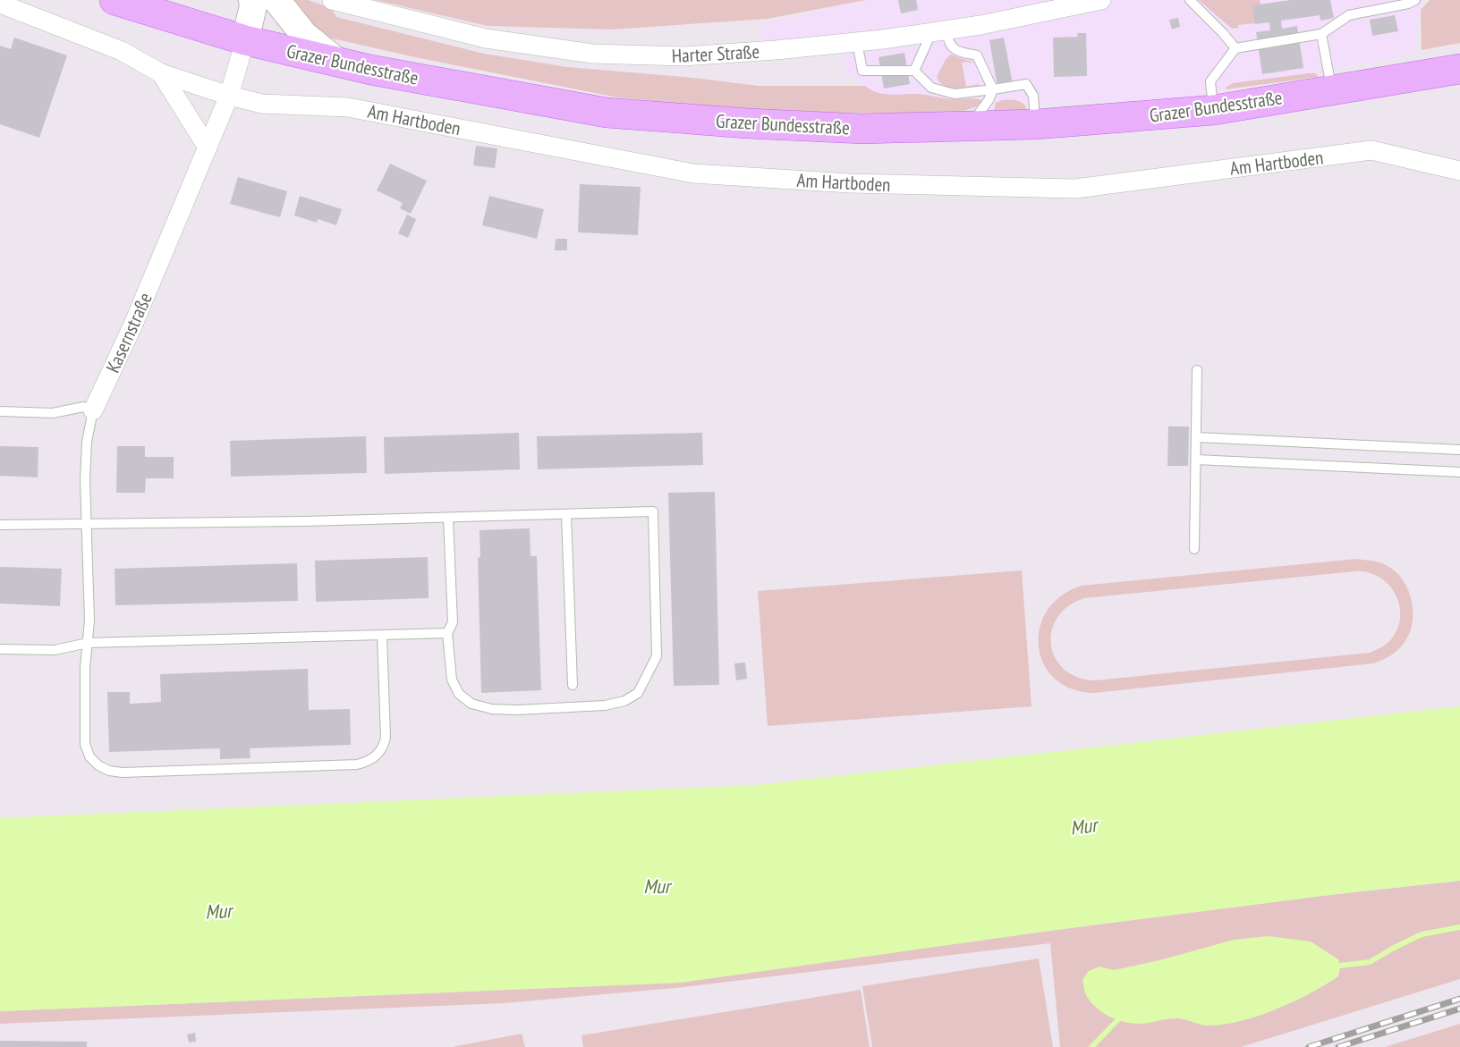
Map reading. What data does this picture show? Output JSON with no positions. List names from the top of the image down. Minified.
{"streets":{"main road":["Grazer Bundesstraße"],"street":["Harter Straße","Am Hartboden","Kasernstraße"]},"crossings":[["Grazer Bundesstraße","Kasernstraße"],["Am Hartboden","Kasernstraße"]],"water":["Mur"]}
